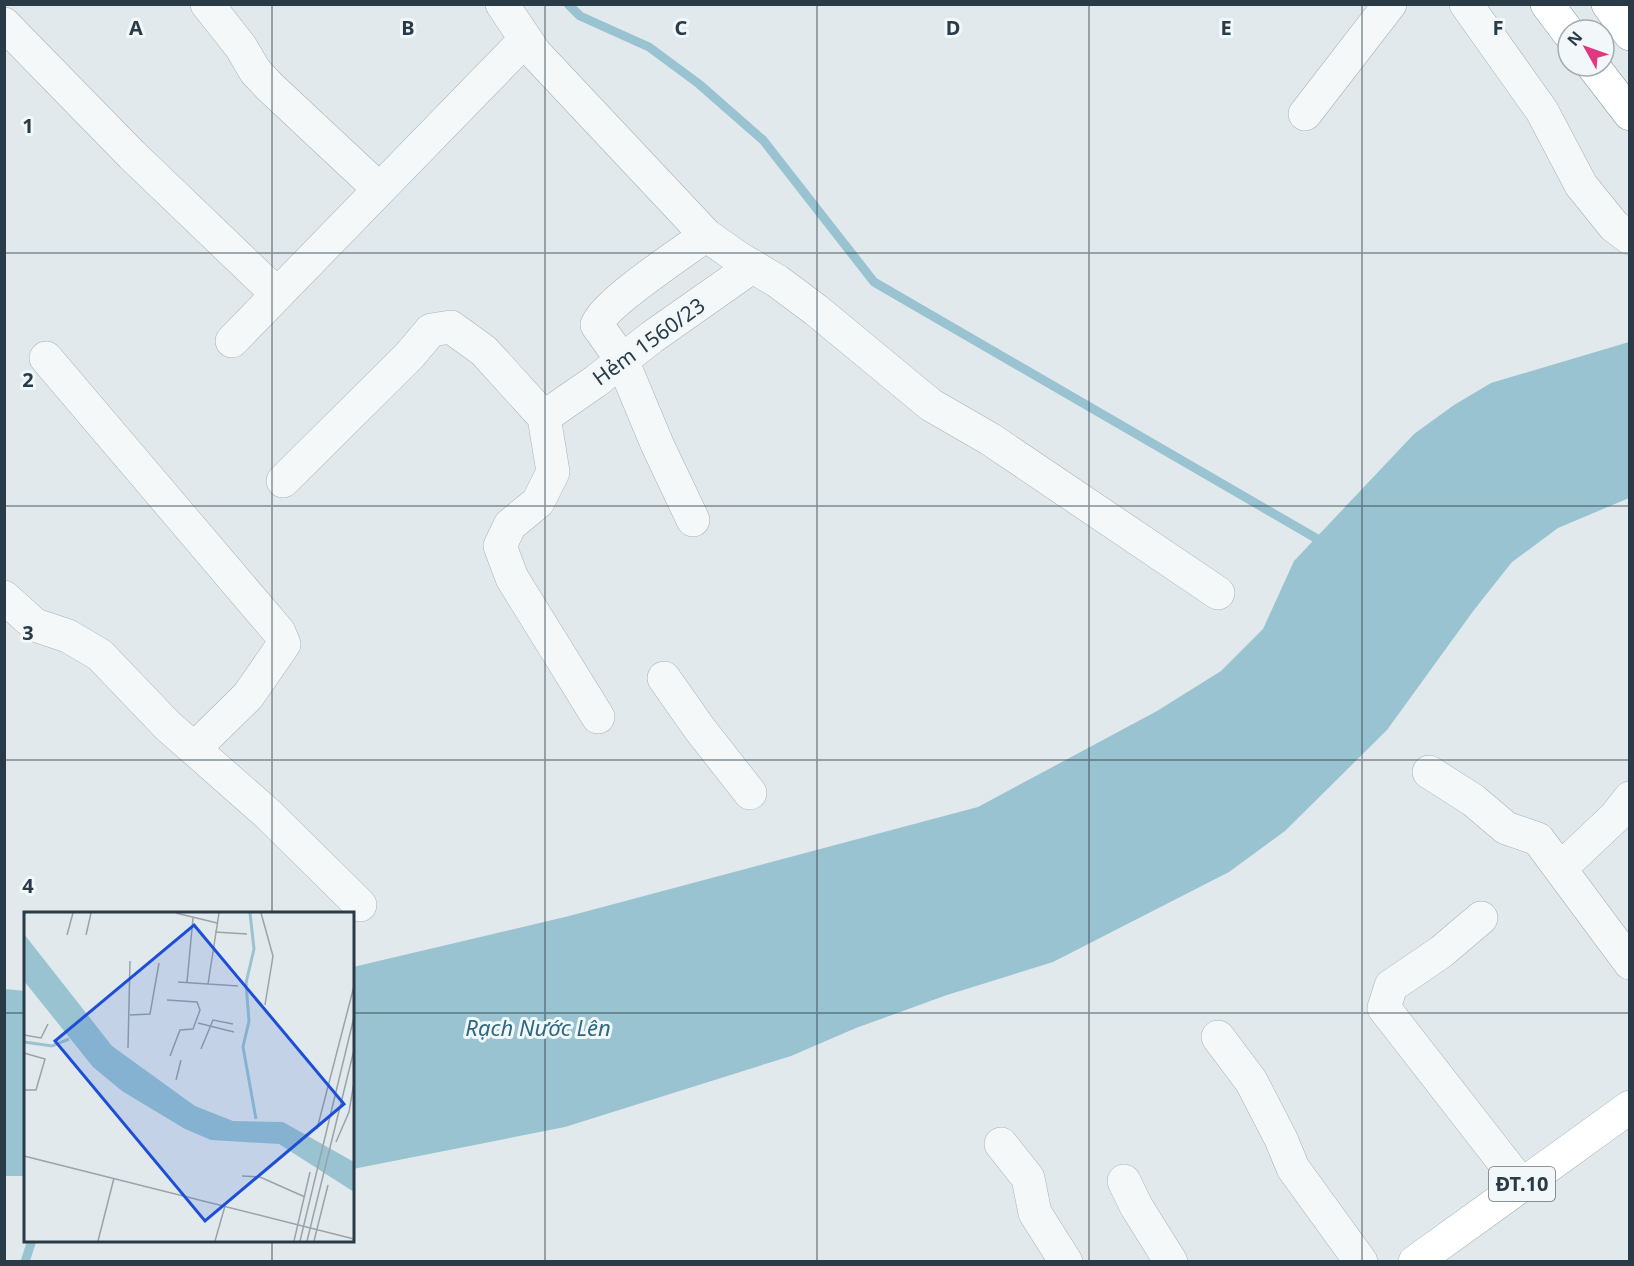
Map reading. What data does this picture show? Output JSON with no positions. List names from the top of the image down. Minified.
{"streets":{"main road":["ĐT.10"],"street":["Hẻm 1560/23"]},"water":["Rạch Nước Lên"],"north":"top left","grid":{"columns":["A","B","C","D","E","F"],"rows":["1","2","3","4"]}}
